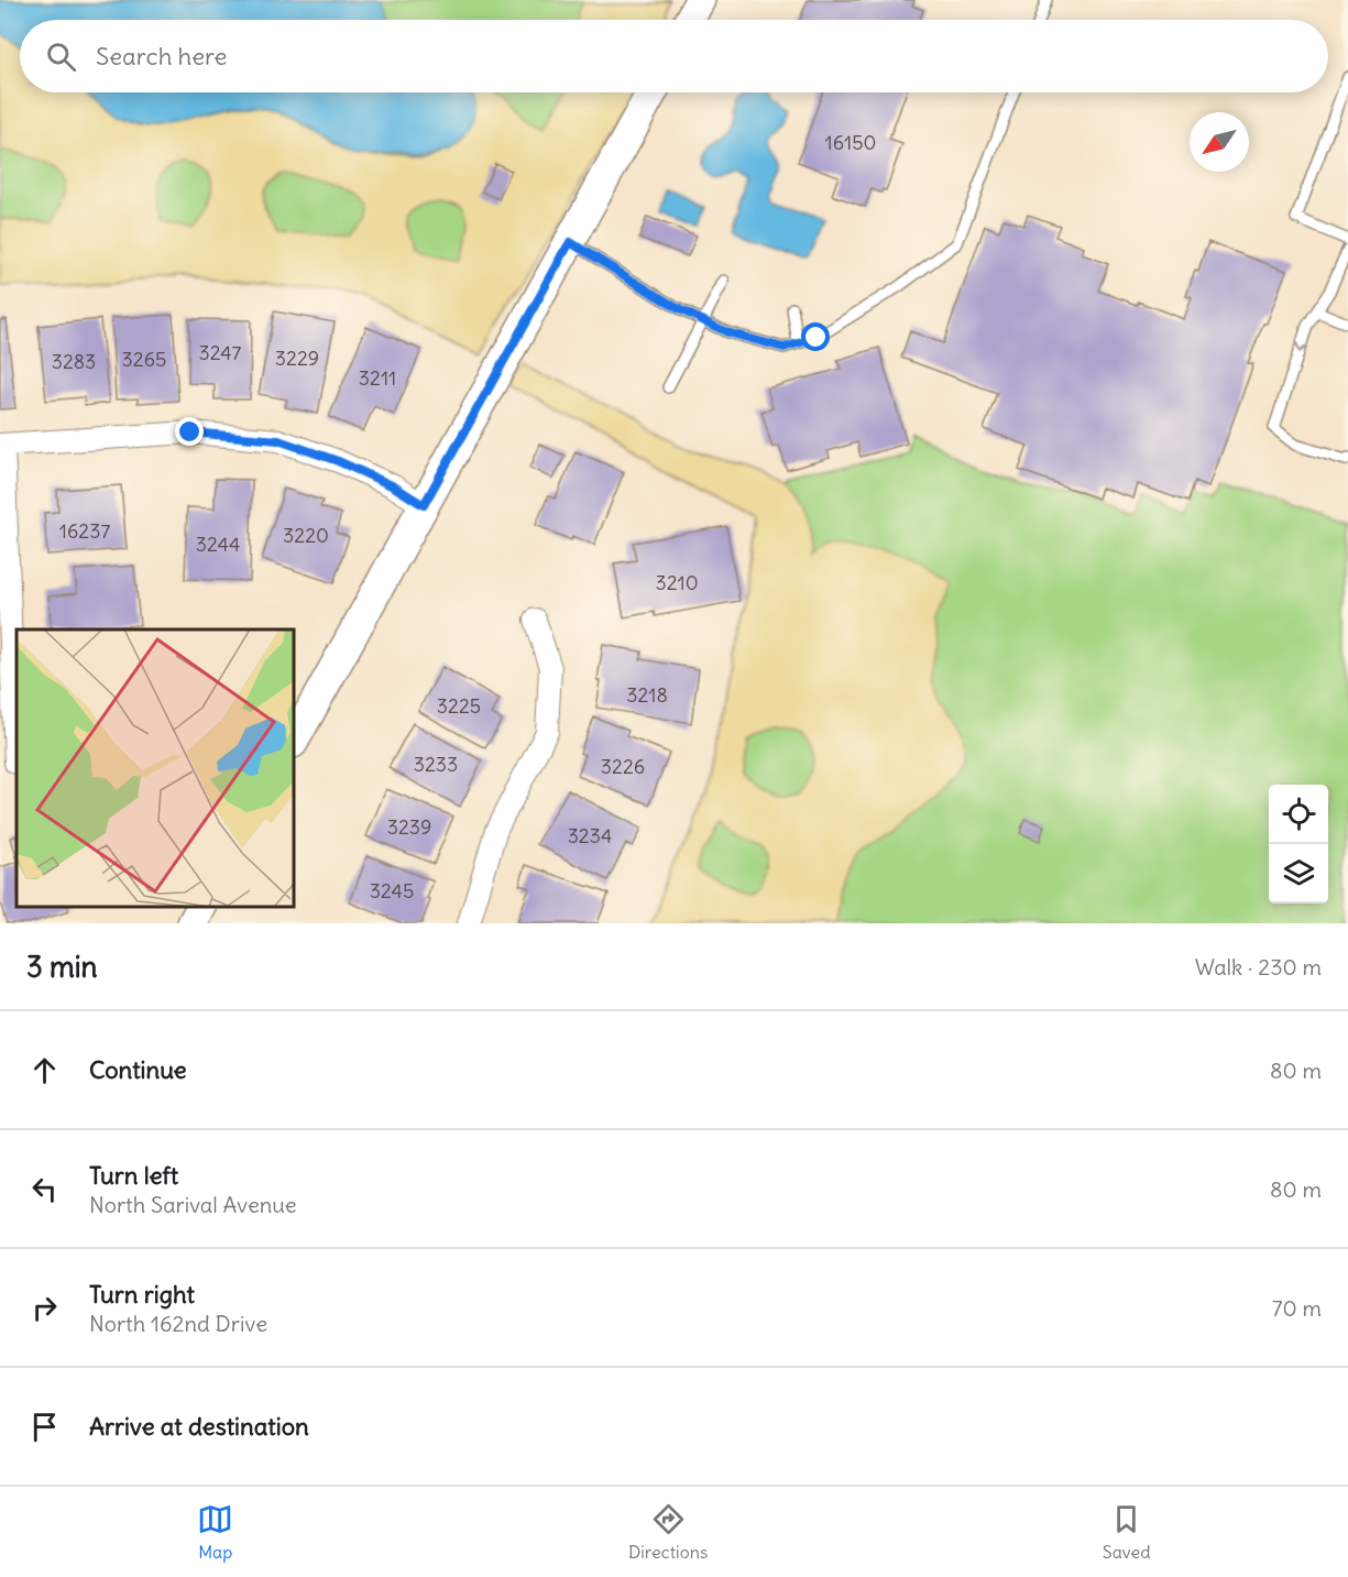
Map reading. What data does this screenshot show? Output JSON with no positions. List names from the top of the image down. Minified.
{"house_numbers":["16150","3247","3229","3265","3283","3211","16237","3220","3244","3210","3218","3225","3233","3226","3239","3234","3245"],"north":"bottom left","page":{"search":"Search here","heading":["3 min","Walk · 230 m"],"list":[["Continue","80 m"],["Turn left","North Sarival Avenue","80 m"],["Turn right","North 162nd Drive","70 m"],"Arrive at destination"],"nav":["Map","Directions","Saved"]}}
